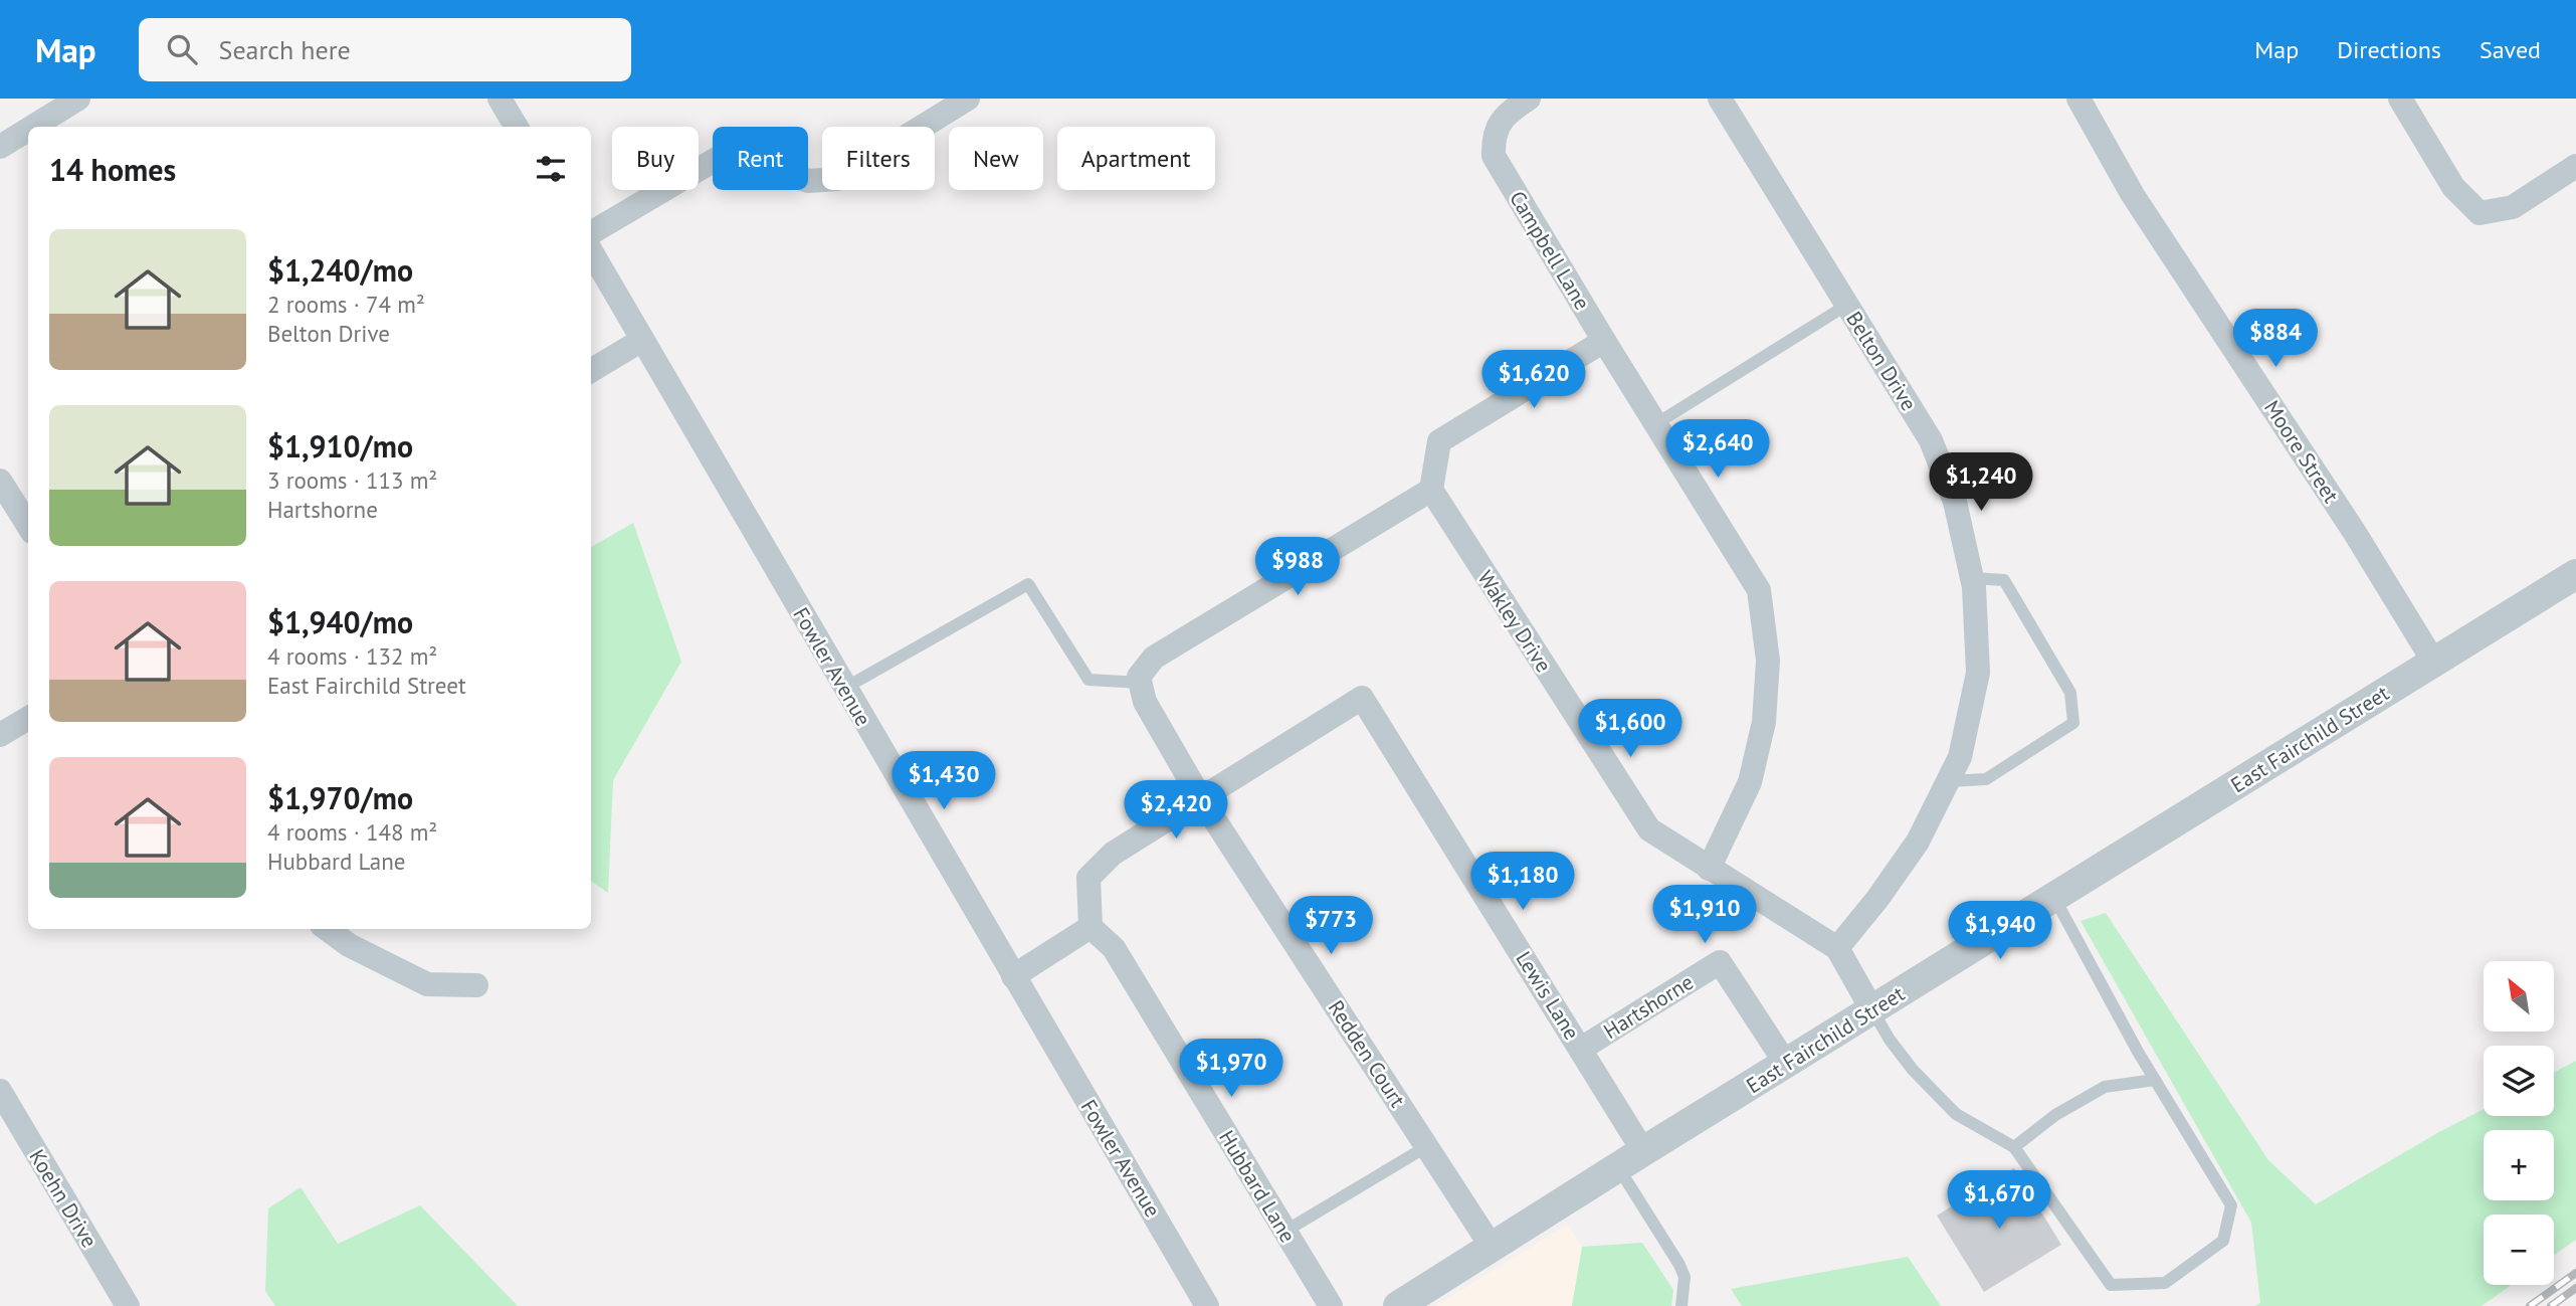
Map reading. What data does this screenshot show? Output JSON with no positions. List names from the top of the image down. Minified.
{"streets":{"street":["Campbell Lane","Belton Drive","Moore Street","Wakley Drive","Fowler Avenue","East Fairchild Street","Lewis Lane","Hartshorne","Redden Court","Hubbard Lane","Koehn Drive"]},"crossings":[["Campbell Lane","Wakley Drive"],["Belton Drive","Wakley Drive"],["Moore Street","East Fairchild Street"],["Wakley Drive","East Fairchild Street"],["East Fairchild Street","Lewis Lane"],["East Fairchild Street","Hartshorne"],["East Fairchild Street","Redden Court"],["Lewis Lane","Hartshorne"],["Lewis Lane","Redden Court"]],"north":"top left","page":{"header":"Map","search":"Search here","nav":["Map","Directions","Saved"],"chip":["Buy","Rent","Filters","New","Apartment"],"heading":"14 homes","list":[{"name":"$1,240/mo","note":"2 rooms · 74 m² · Belton Drive"},{"name":"$1,910/mo","note":"3 rooms · 113 m² · Hartshorne"},{"name":"$1,940/mo","note":"4 rooms · 132 m² · East Fairchild Street"},{"name":"$1,970/mo","note":"4 rooms · 148 m² · Hubbard Lane"}],"price":["$884","$1,620","$2,640","$1,240","$988","$1,600","$1,430","$2,420","$1,180","$1,910","$773","$1,940","$1,970","$1,670"],"map_buttons":["+","−"]}}
